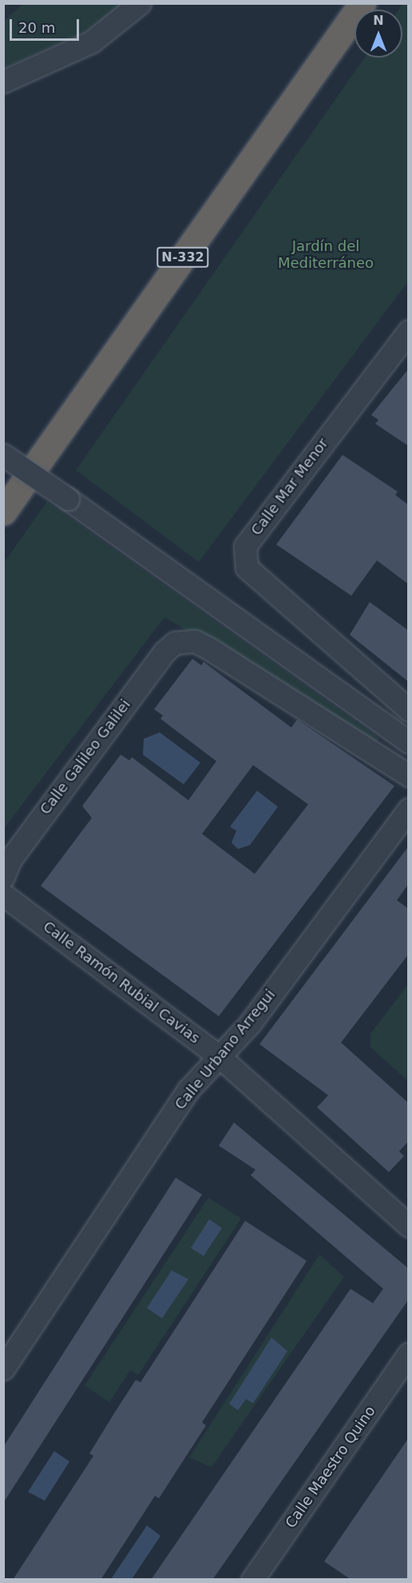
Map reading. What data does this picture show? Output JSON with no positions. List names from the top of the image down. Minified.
{"streets":{"highway":["N-332"],"street":["Calle Mar Menor","Calle Galileo Galilei","Calle Ramón Rubial Cavias","Calle Urbano Arregui","Calle Maestro Quino"]},"crossings":[["Calle Ramón Rubial Cavias","Calle Urbano Arregui"]],"parks":["Jardín del Mediterráneo"],"scale_bar":"20 m","north":"top"}
